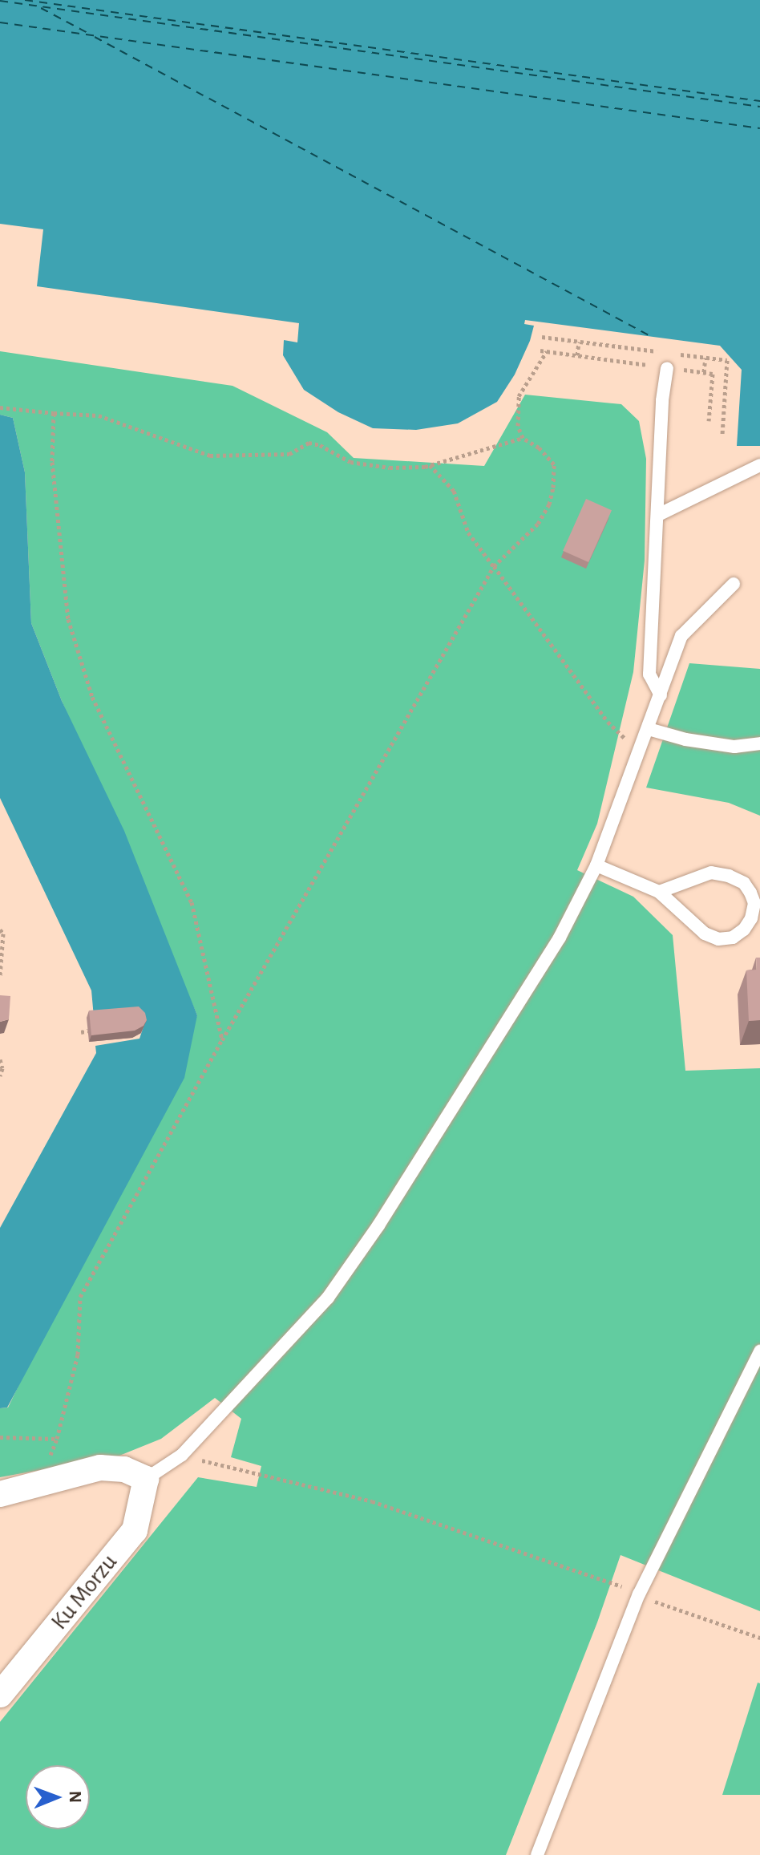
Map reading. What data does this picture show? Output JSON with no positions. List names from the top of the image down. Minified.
{"streets":{"street":["Ku Morzu"]},"north":"right"}
